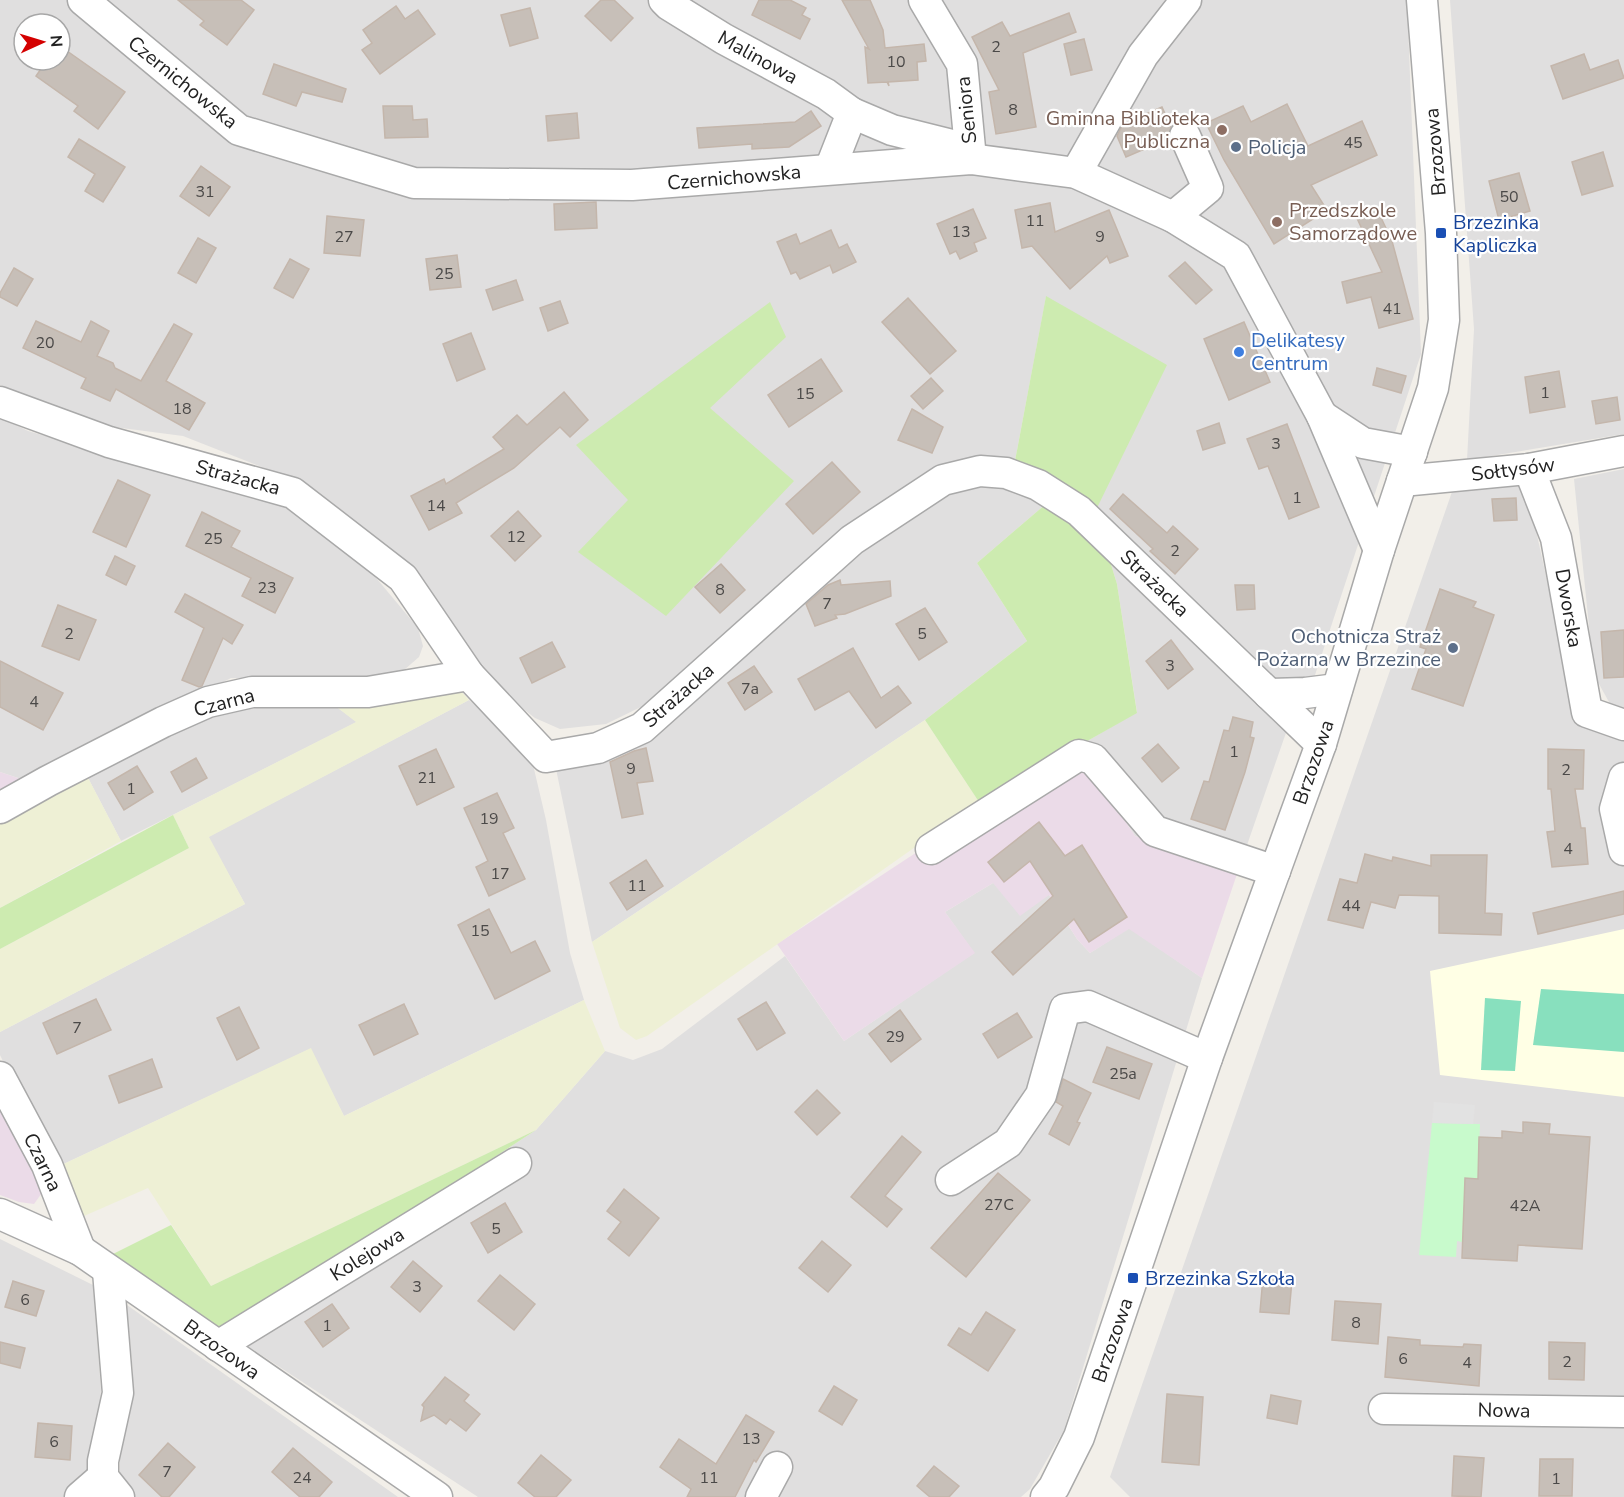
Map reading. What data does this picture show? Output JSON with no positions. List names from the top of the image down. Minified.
{"streets":{"street":["Malinowa","Czernichowska","Seniora","Brzozowa","Sołtysów","Strażacka","Dworska","Czarna","Kolejowa","Nowa"]},"crossings":[["Malinowa","Czernichowska"],["Malinowa","Seniora"],["Czernichowska","Seniora"],["Czernichowska","Brzozowa"],["Brzozowa","Sołtysów"],["Brzozowa","Strażacka"],["Brzozowa","Czarna"],["Brzozowa","Kolejowa"],["Sołtysów","Dworska"],["Strażacka","Czarna"]],"places":{"other":["Gminna Biblioteka Publiczna","Policja","Przedszkole Samorządowe","Delikatesy Centrum","Ochotnicza Straż Pożarna w Brzezince"],"transit":["Brzezinka Kapliczka","Brzezinka Szkoła"]},"house_numbers":["2","10","8","45","31","50","11","13","27","9","25","41","20","1","15","18","3","1","14","12","25","2","23","8","7","2","5","3","7a","4","1","9","2","21","1","19","4","17","11","44","15","7","29","25a","27C","42A","5","3","6","8","1","6","2","4","13","6","7","24","11","1"],"north":"right"}
